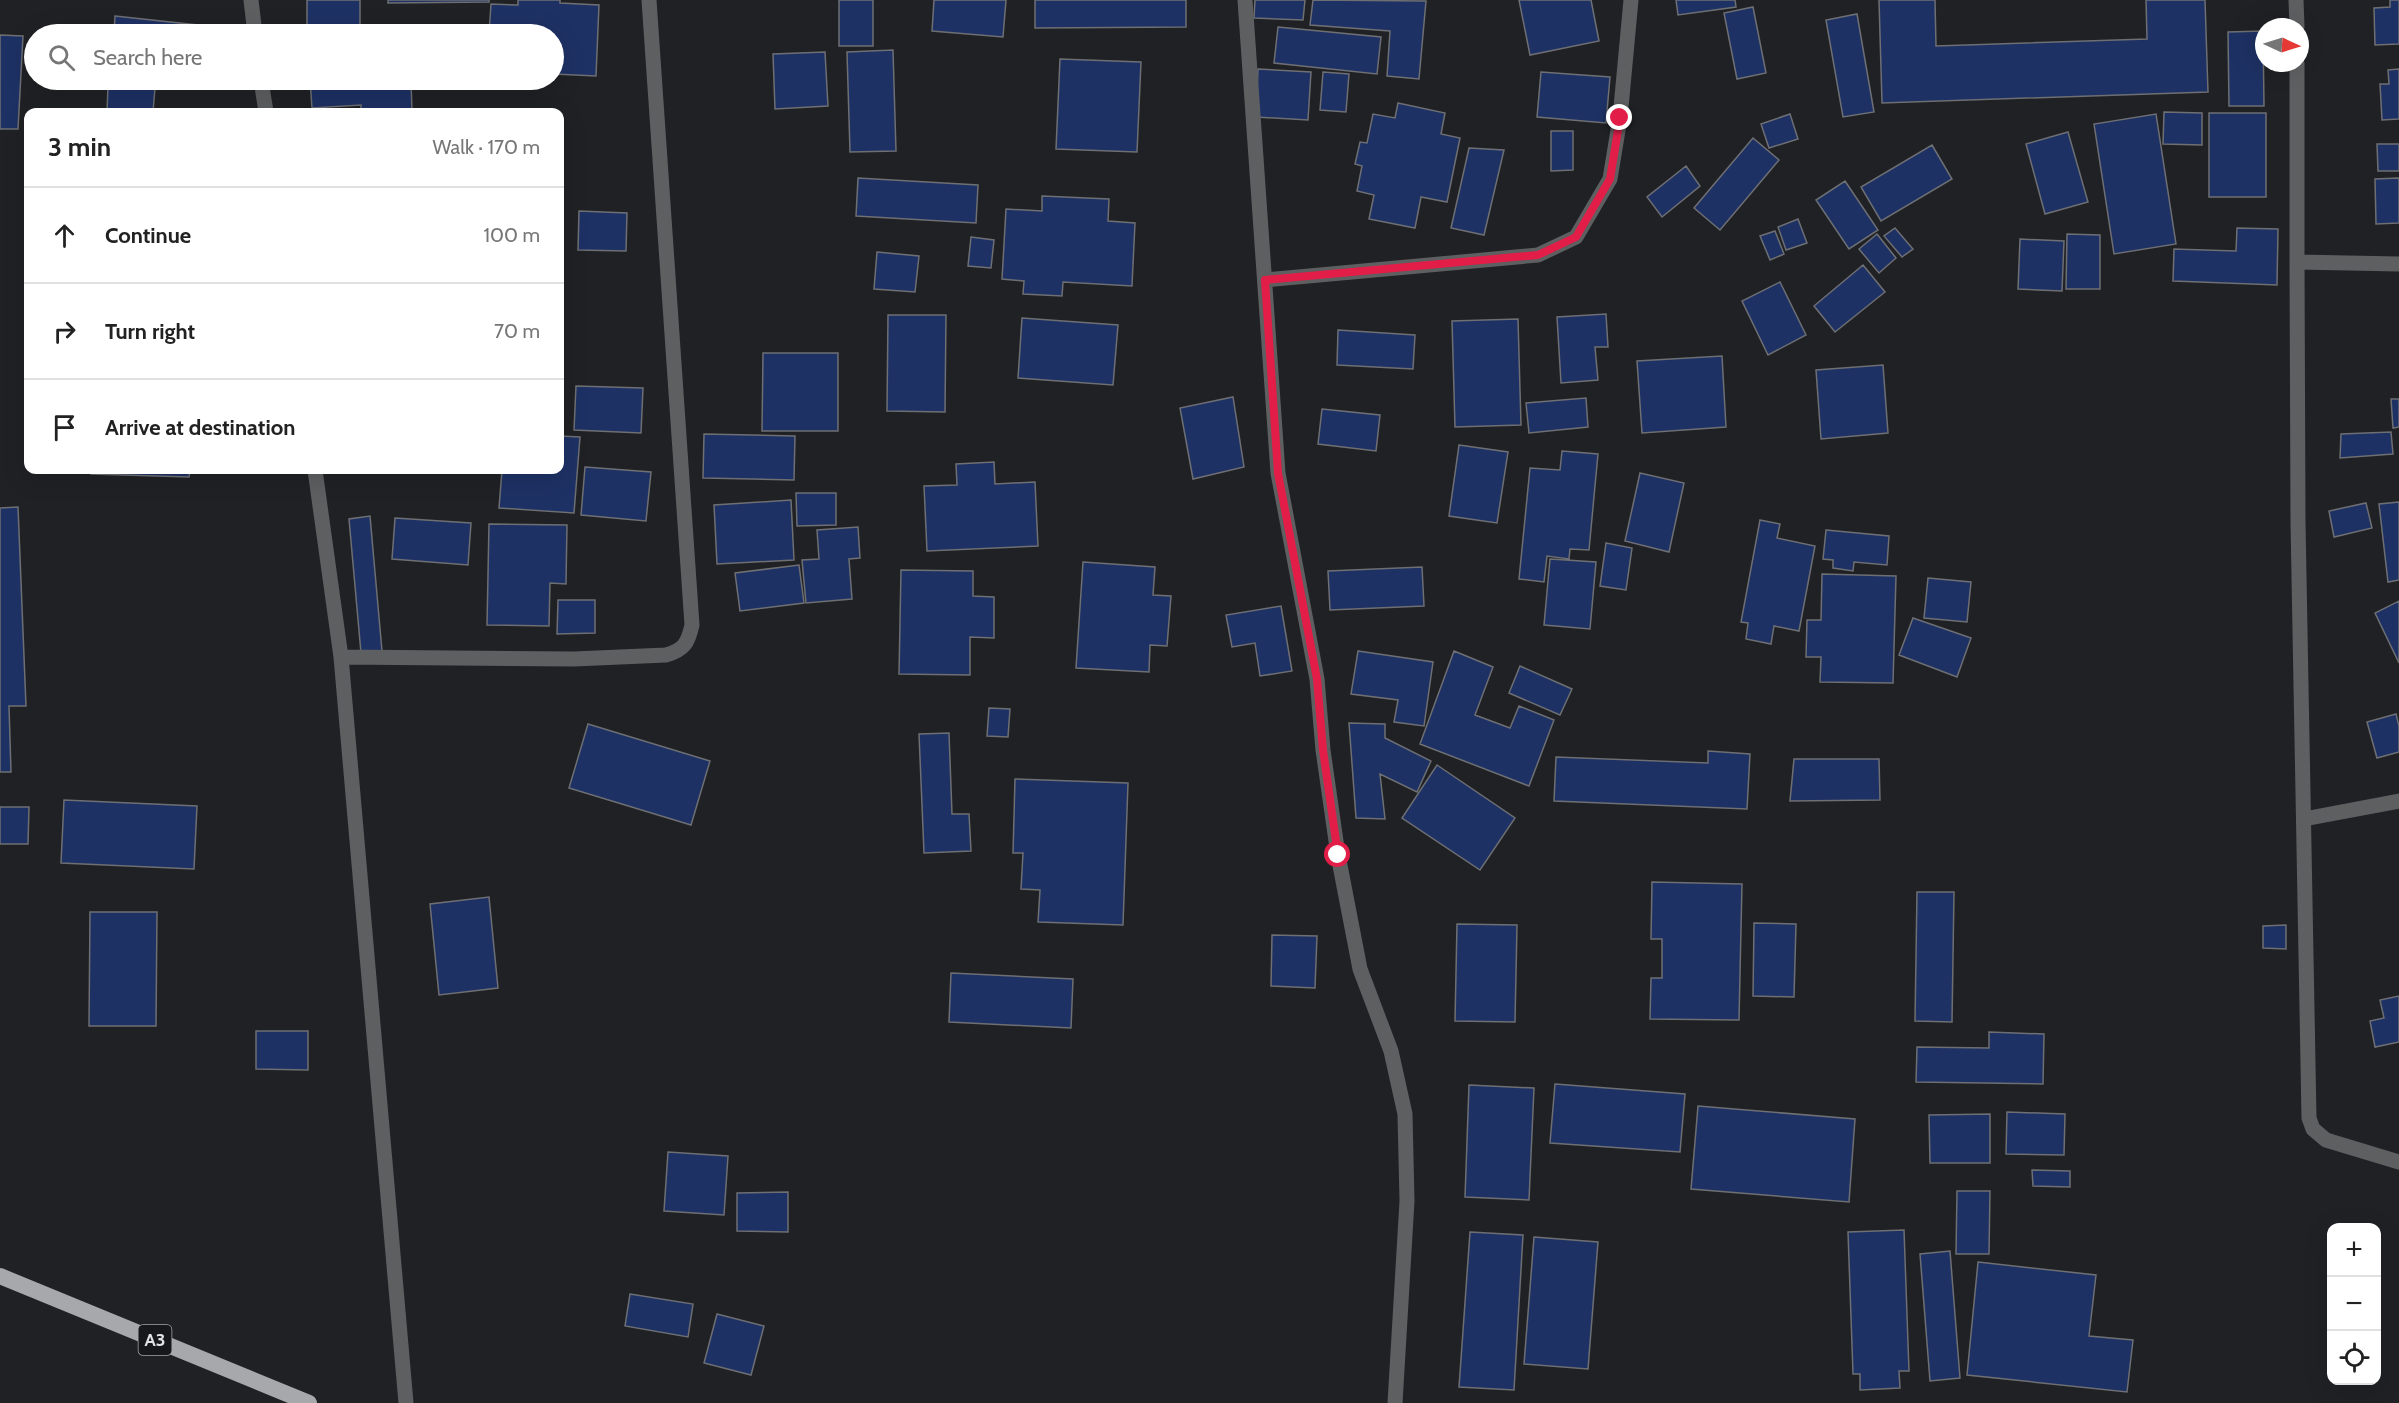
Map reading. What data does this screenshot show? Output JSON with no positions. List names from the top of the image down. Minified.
{"streets":{"highway":["A3"]},"north":"right","page":{"search":"Search here","heading":["3 min","Walk · 170 m"],"list":[["Continue","100 m"],["Turn right","70 m"],"Arrive at destination"],"map_buttons":["+","−"]}}
